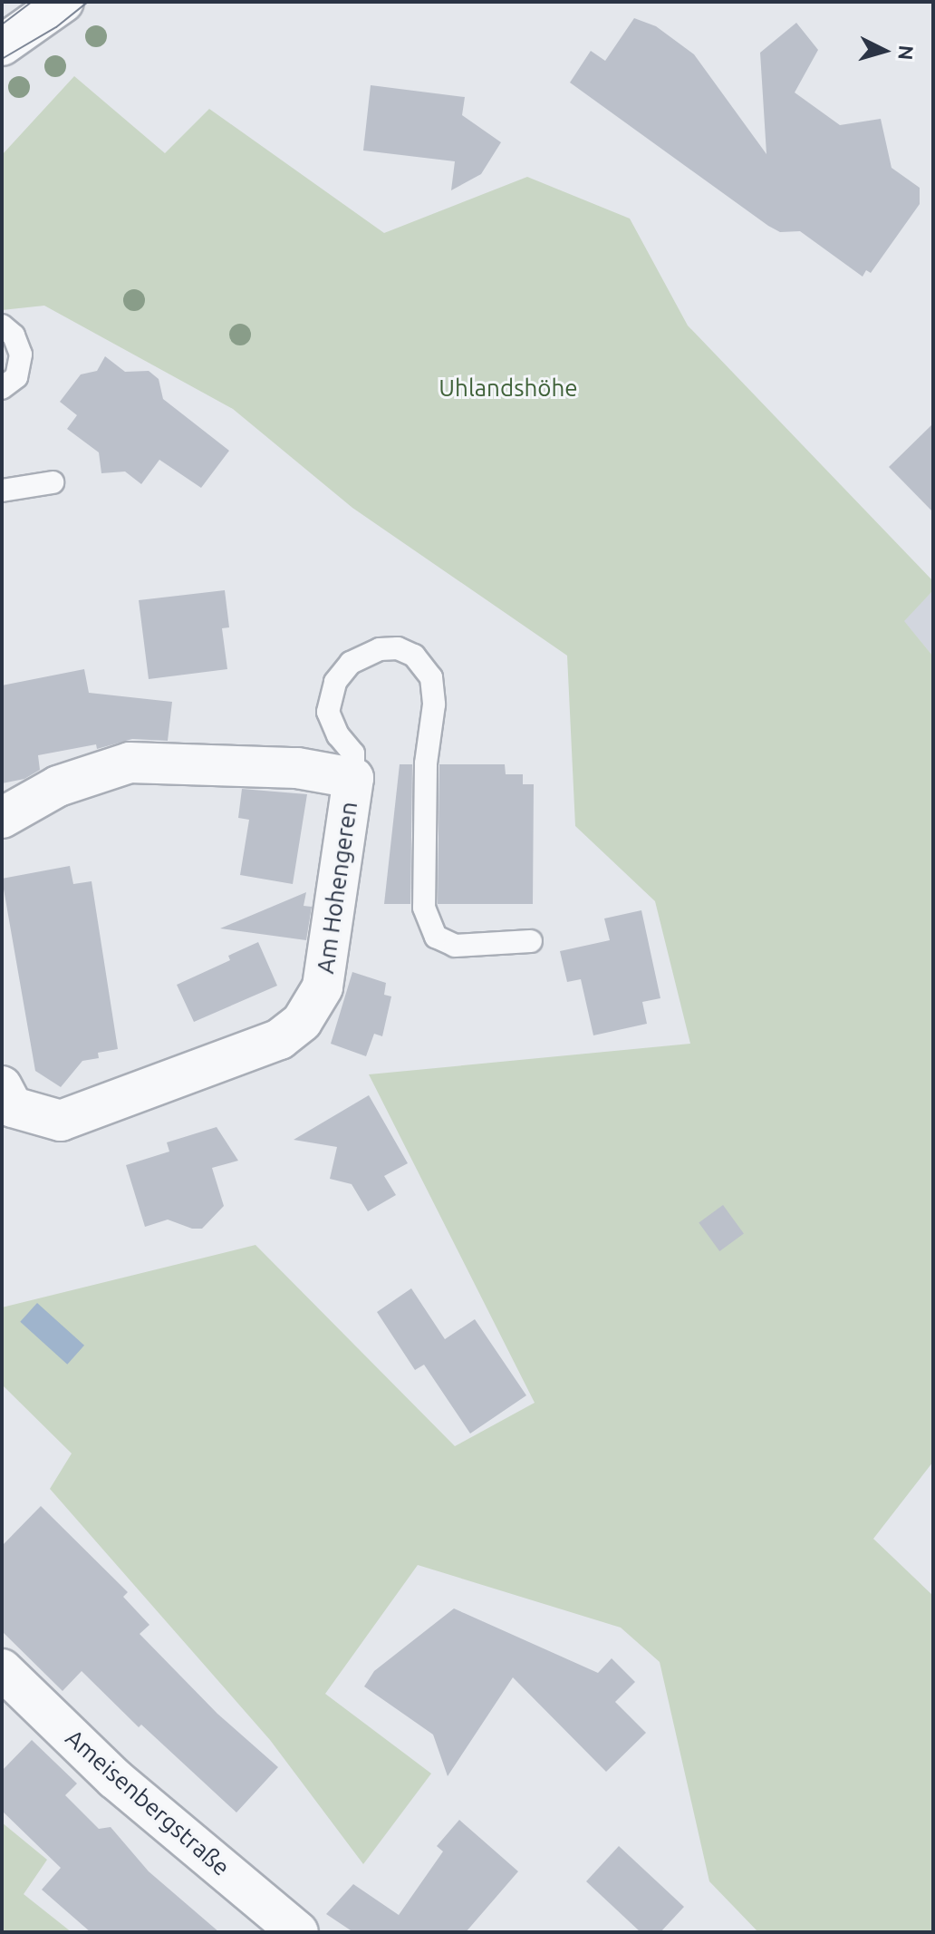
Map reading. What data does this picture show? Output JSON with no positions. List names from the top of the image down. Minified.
{"streets":{"street":["Am Hohengeren","Ameisenbergstraße"]},"parks":["Uhlandshöhe"],"north":"right"}
